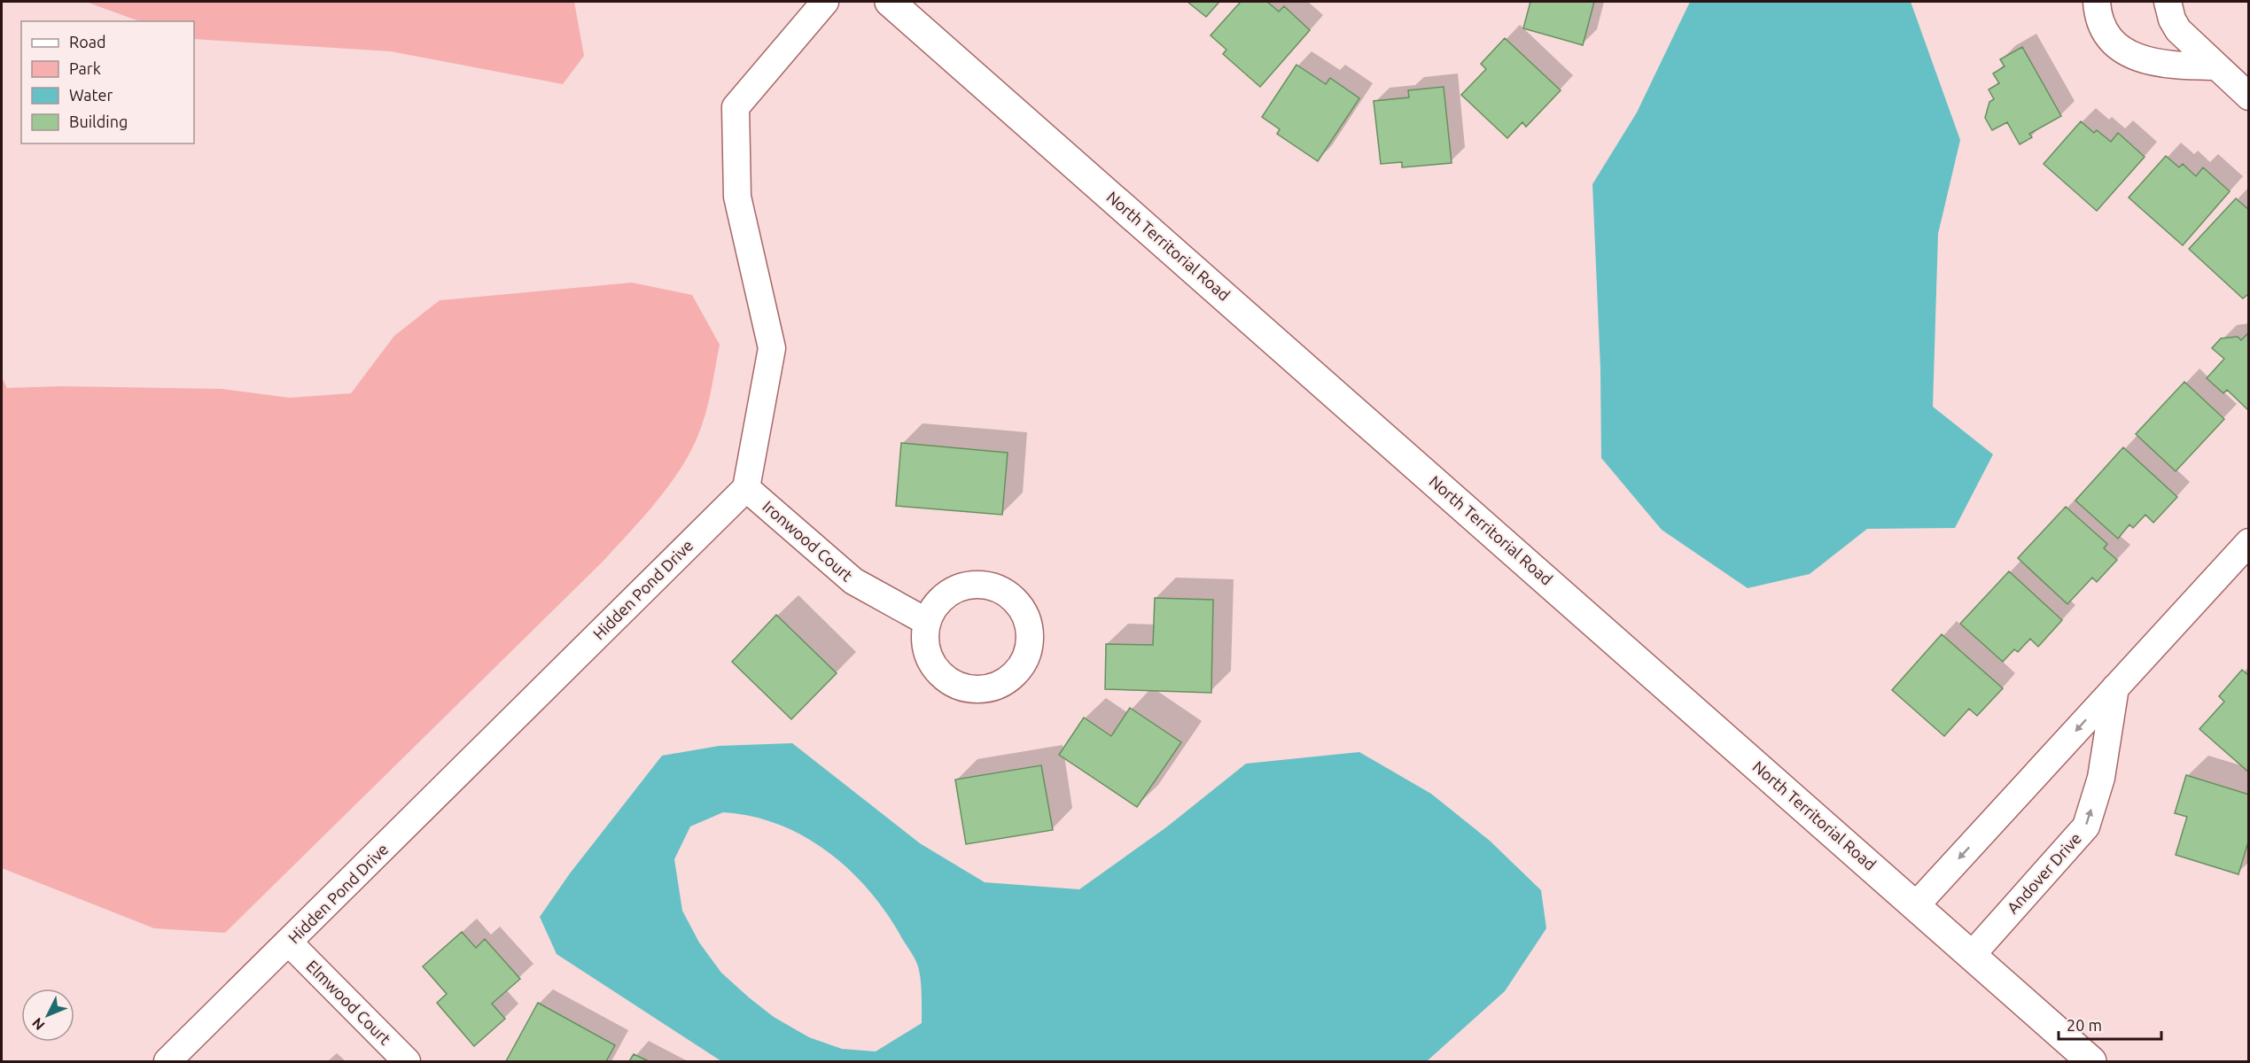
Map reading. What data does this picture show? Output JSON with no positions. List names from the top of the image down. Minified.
{"streets":{"main road":["North Territorial Road"],"street":["Ironwood Court","Hidden Pond Drive","Andover Drive","Elmwood Court"]},"crossings":[["North Territorial Road","Andover Drive"],["Ironwood Court","Hidden Pond Drive"],["Hidden Pond Drive","Elmwood Court"]],"legend":["Road","Park","Water","Building"],"scale_bar":"20 m","north":"bottom left"}
